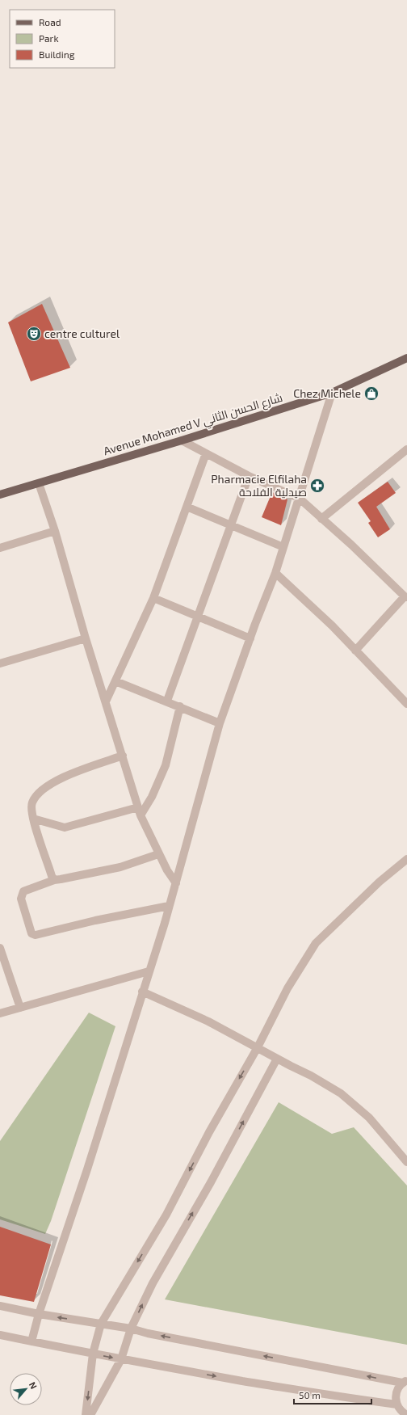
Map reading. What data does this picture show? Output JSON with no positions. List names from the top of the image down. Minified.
{"streets":{"main road":["Avenue Mohamed V شارع الحسن الثاني"]},"places":{"theatre":["centre culturel"],"shop":["Chez Michele"],"pharmacy":["Pharmacie Elfilaha صيدلية الفلاحة"]},"legend":["Road","Park","Building"],"scale_bar":"50 m","north":"top right"}
